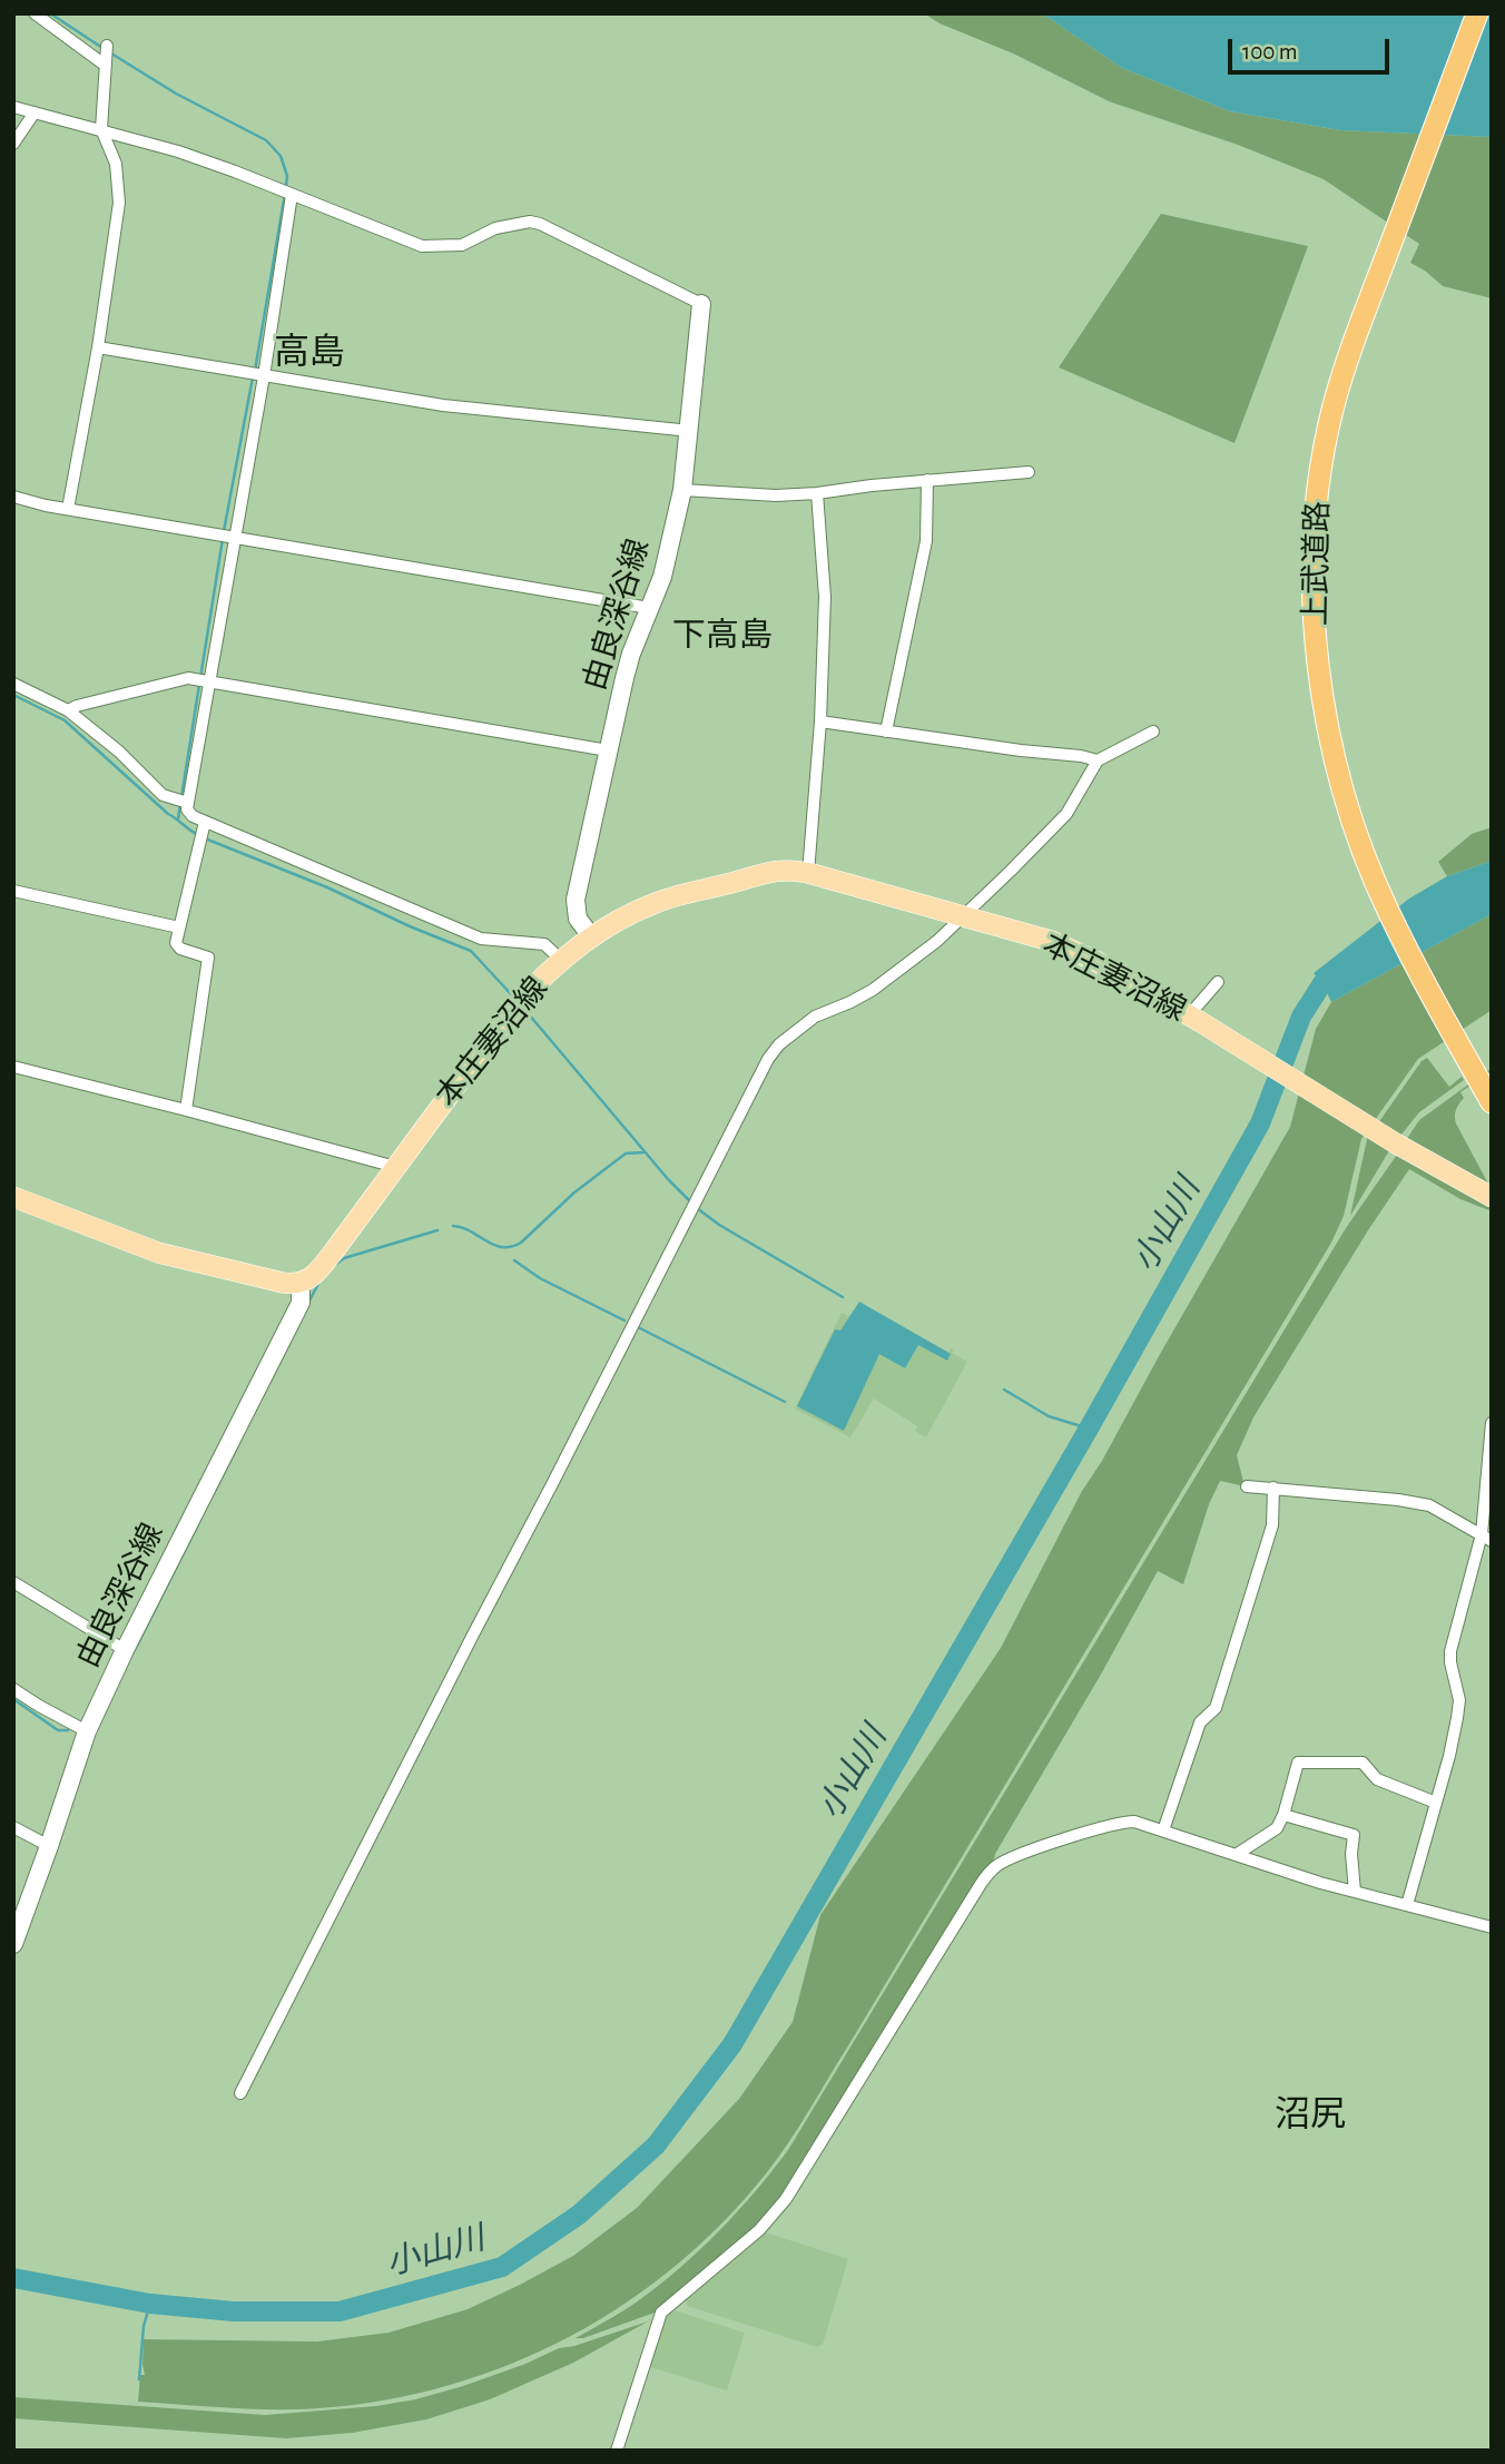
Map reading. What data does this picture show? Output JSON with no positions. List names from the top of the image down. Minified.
{"streets":{"highway":["上武道路"],"main road":["由良深谷線","本庄妻沼線"]},"crossings":[["由良深谷線","本庄妻沼線"]],"districts":["高島","下高島","沼尻"],"water":["小山川"],"scale_bar":"100 m"}
